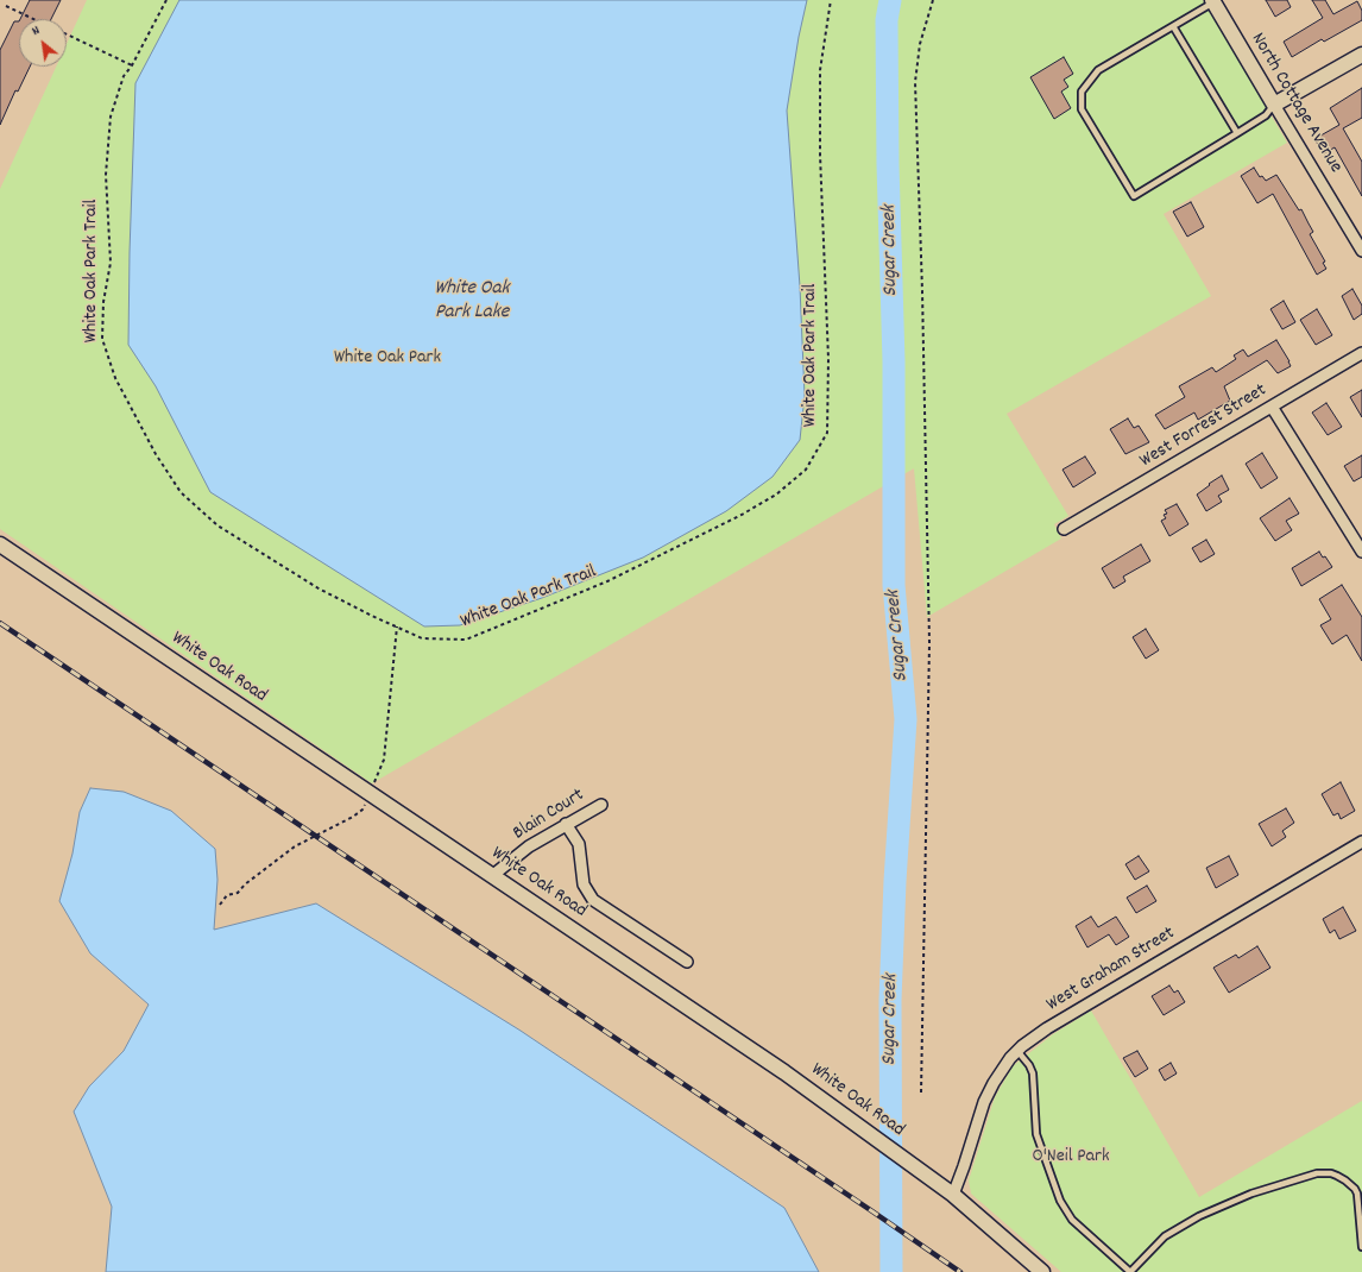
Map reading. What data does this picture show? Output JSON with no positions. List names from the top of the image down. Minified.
{"streets":{"street":["North Cottage Avenue","West Forrest Street","White Oak Road","Blain Court","West Graham Street"],"path":["White Oak Park Trail"]},"crossings":[["White Oak Road","Blain Court"],["White Oak Road","West Graham Street"]],"water":["Sugar Creek","White Oak Park Lake"],"parks":["White Oak Park","O'Neil Park"],"north":"top left"}
